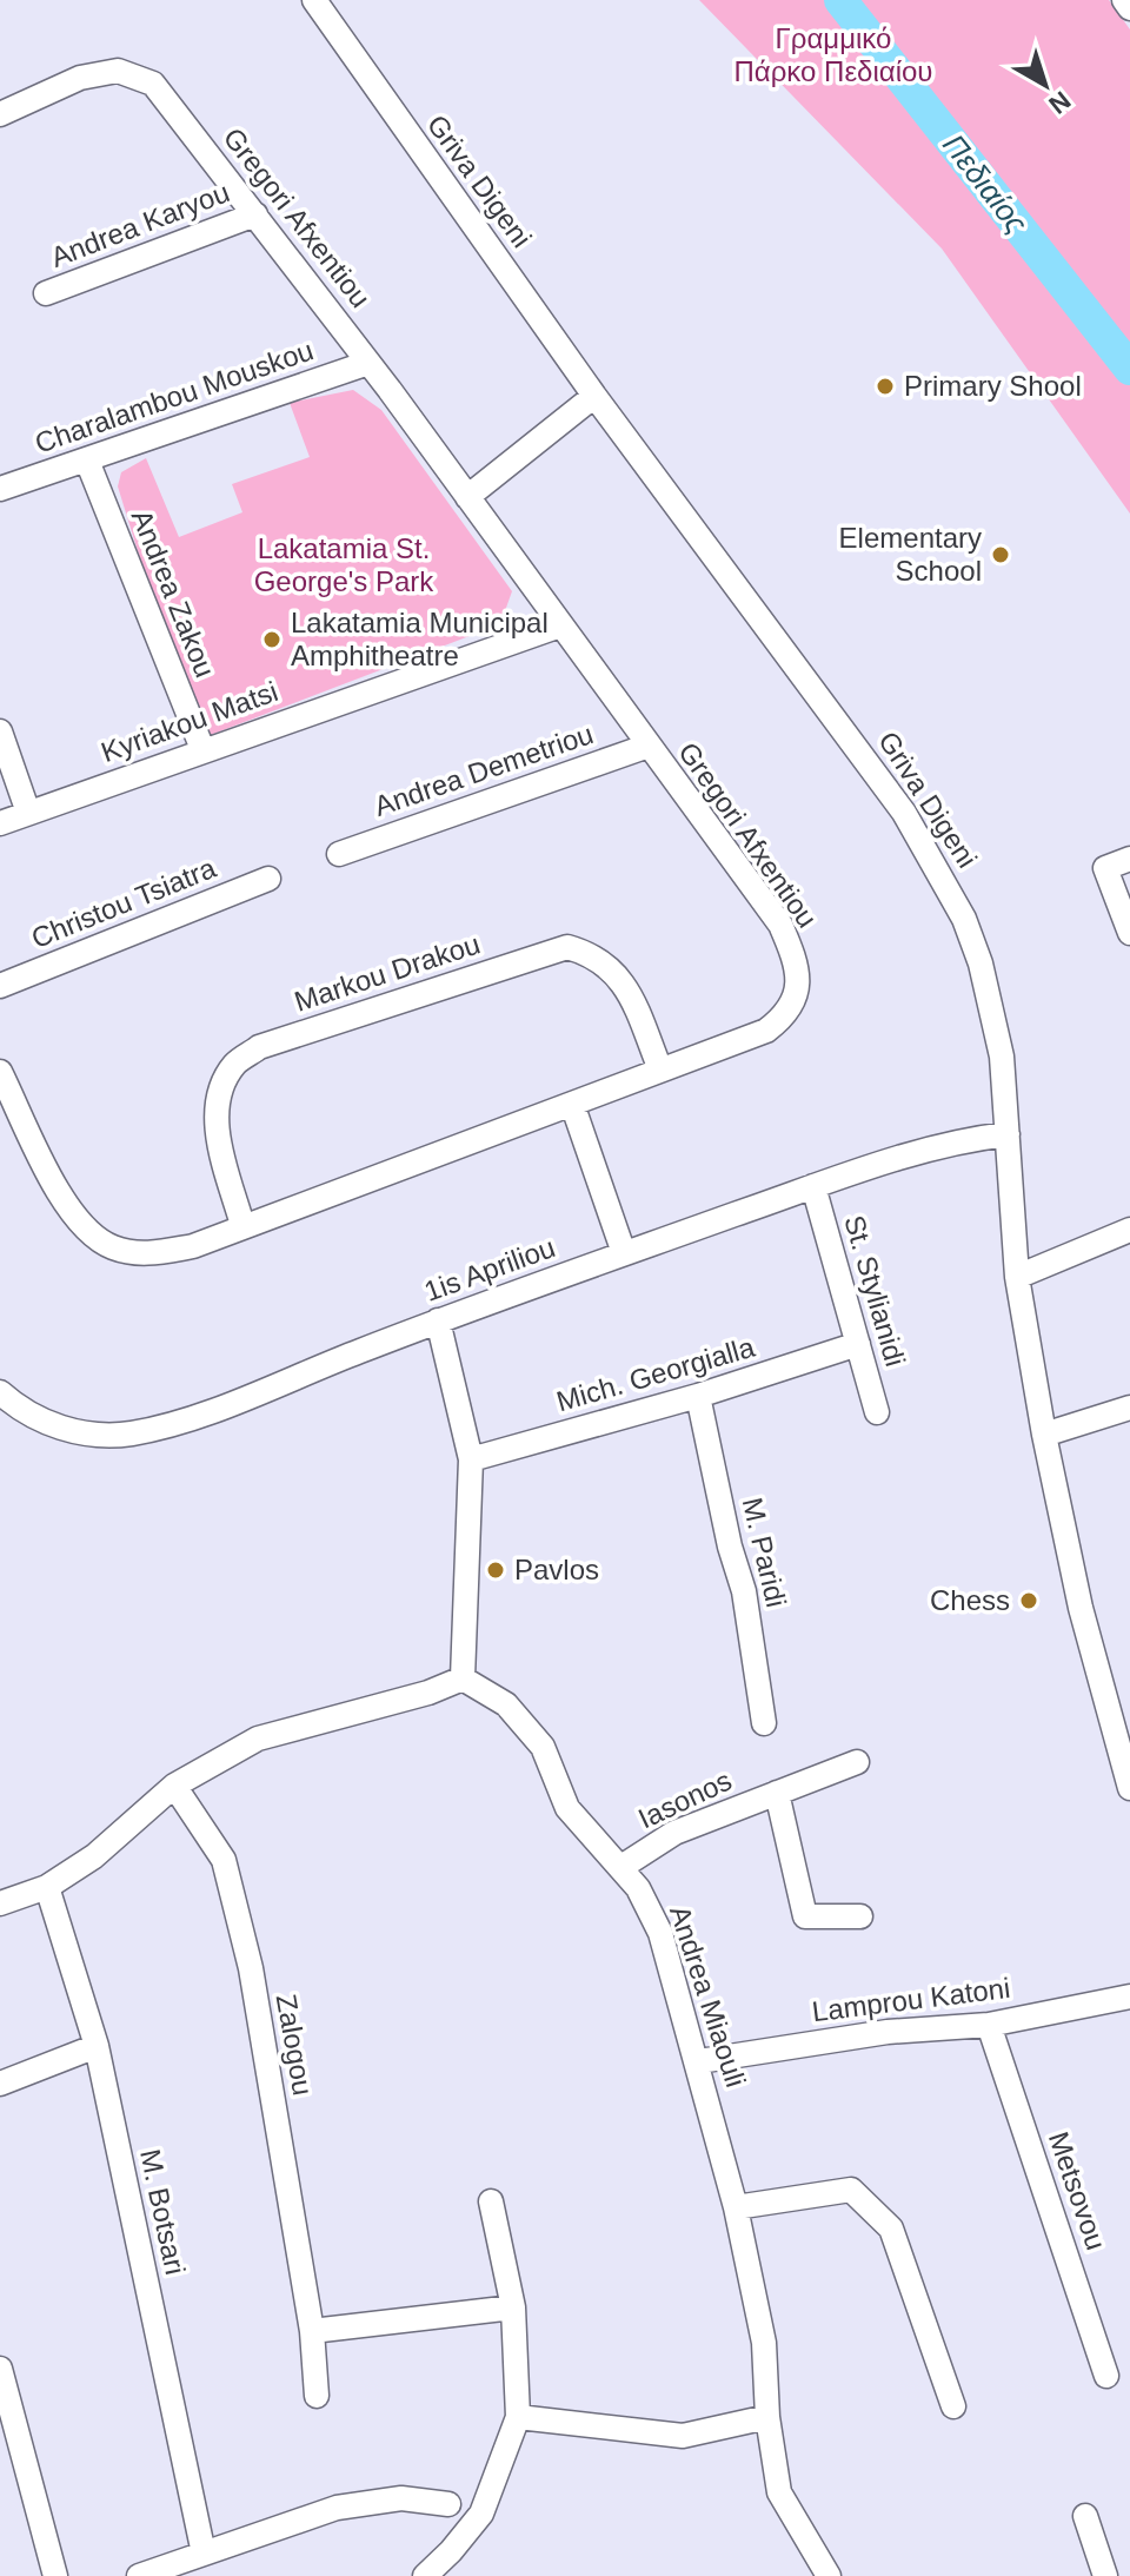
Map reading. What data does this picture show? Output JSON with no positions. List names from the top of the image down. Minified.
{"streets":{"street":["Griva Digeni","Gregori Afxentiou","Andrea Karyou","Charalambou Mouskou","Andrea Zakou","Kyriakou Matsi","Andrea Demetriou","Christou Tsiatra","Markou Drakou","1is Apriliou","St. Stylianidi","Mich. Georgialla","M. Paridi","Iasonos","Andrea Miaouli","Lamprou Katoni","Zalogou","Metsovou","M. Botsari"]},"crossings":[["Griva Digeni","1is Apriliou"],["Gregori Afxentiou","Andrea Karyou"],["Gregori Afxentiou","Charalambou Mouskou"],["Gregori Afxentiou","Kyriakou Matsi"],["Gregori Afxentiou","Andrea Demetriou"],["Gregori Afxentiou","Markou Drakou"],["Charalambou Mouskou","Andrea Zakou"],["Andrea Zakou","Kyriakou Matsi"],["1is Apriliou","St. Stylianidi"],["St. Stylianidi","Mich. Georgialla"],["Mich. Georgialla","M. Paridi"],["Iasonos","Andrea Miaouli"],["Andrea Miaouli","Lamprou Katoni"],["Lamprou Katoni","Metsovou"]],"water":["Πεδιαίος"],"parks":["Γραμμικό Πάρκο Πεδιαίου","Lakatamia St. George's Park"],"places":["Primary Shool","Elementary School","Lakatamia Municipal Amphitheatre","Pavlos","Chess"],"north":"bottom right"}
